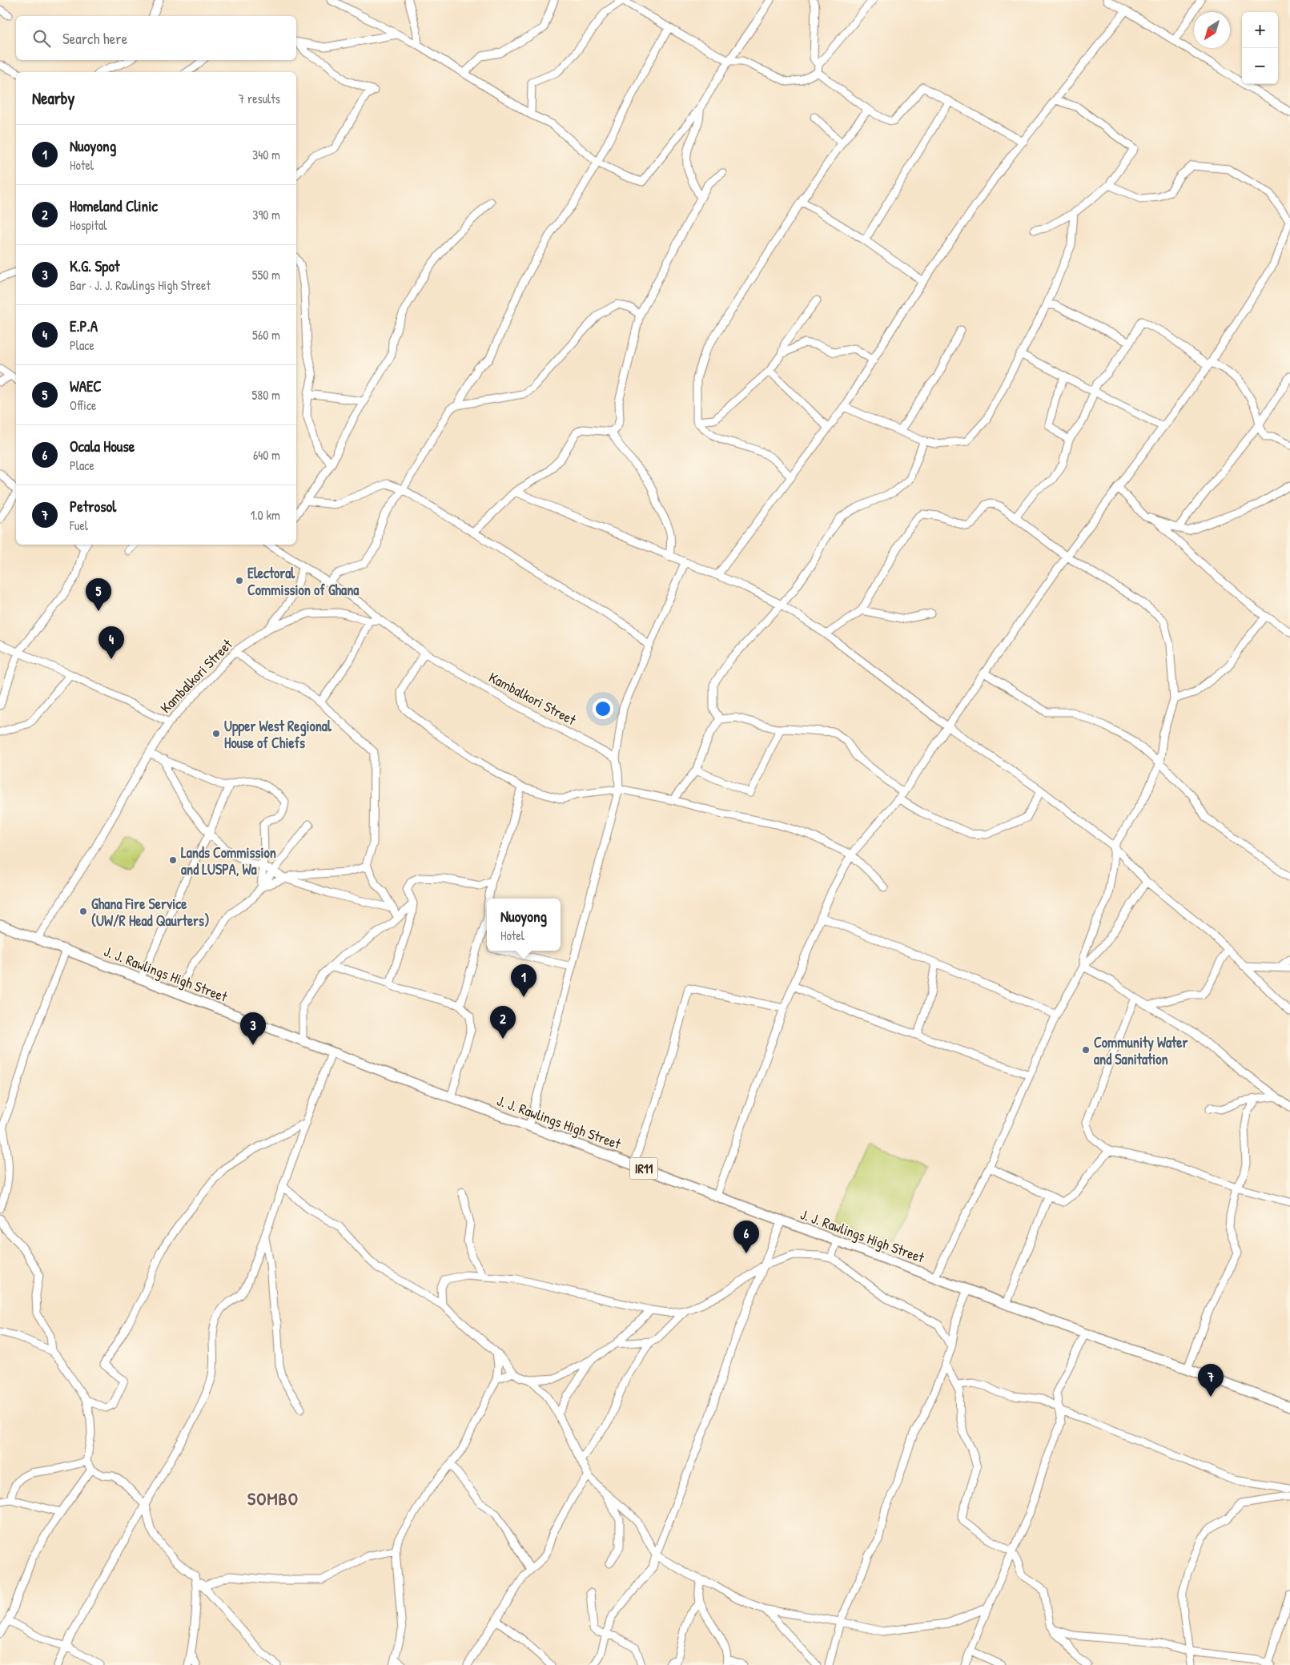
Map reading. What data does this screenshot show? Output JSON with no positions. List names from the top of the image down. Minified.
{"streets":{"main road":["J. J. Rawlings High Street","IR11"],"street":["Kambalkori Street"]},"crossings":[["Kambalkori Street","J. J. Rawlings High Street"]],"districts":["SOMBO"],"places":["Electoral Commission of Ghana","Upper West Regional House of Chiefs","Lands Commission and LUSPA, Wa","Ghana Fire Service (UW/R Head Qaurters)","Community Water and Sanitation"],"north":"bottom left","page":{"map_buttons":["+","−"],"search":"Search here","heading":["Nearby","7 results"],"list":[{"mark":"1","name":"Nuoyong","note":"Hotel","value":"340 m"},{"mark":"2","name":"Homeland Clinic","note":"Hospital","value":"390 m"},{"mark":"3","name":"K.G. Spot","note":"Bar · J. J. Rawlings High Street","value":"550 m"},{"mark":"4","name":"E.P.A","note":"Place","value":"560 m"},{"mark":"5","name":"WAEC","note":"Office","value":"580 m"},{"mark":"6","name":"Ocala House","note":"Place","value":"640 m"},{"mark":"7","name":"Petrosol","note":"Fuel","value":"1.0 km"}],"pins":["5","4","1","2","3","6","7"],"popup":["Nuoyong","Hotel"]}}
